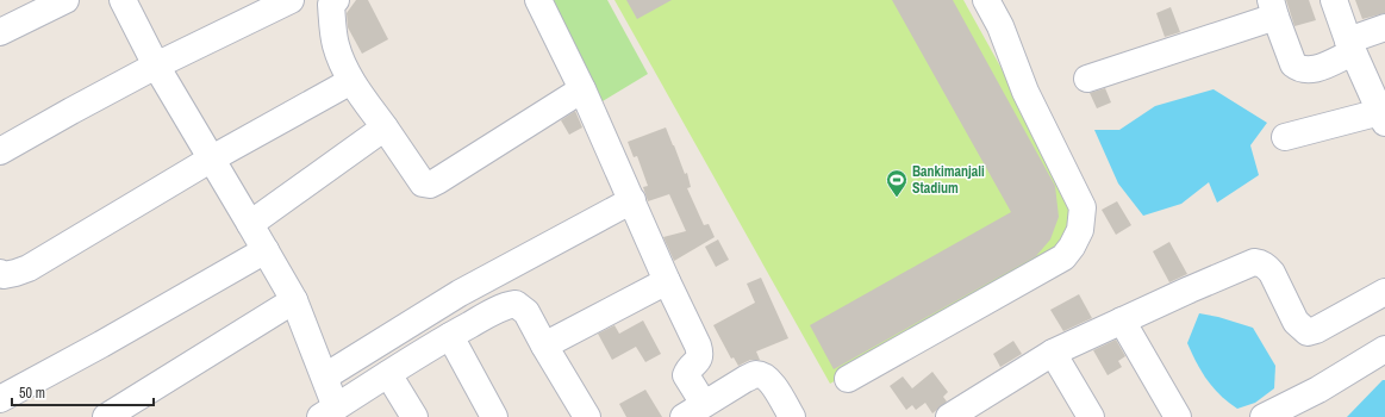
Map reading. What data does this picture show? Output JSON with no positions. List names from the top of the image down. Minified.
{"places":{"sports":["Bankimanjali Stadium"]},"scale_bar":"50 m"}
